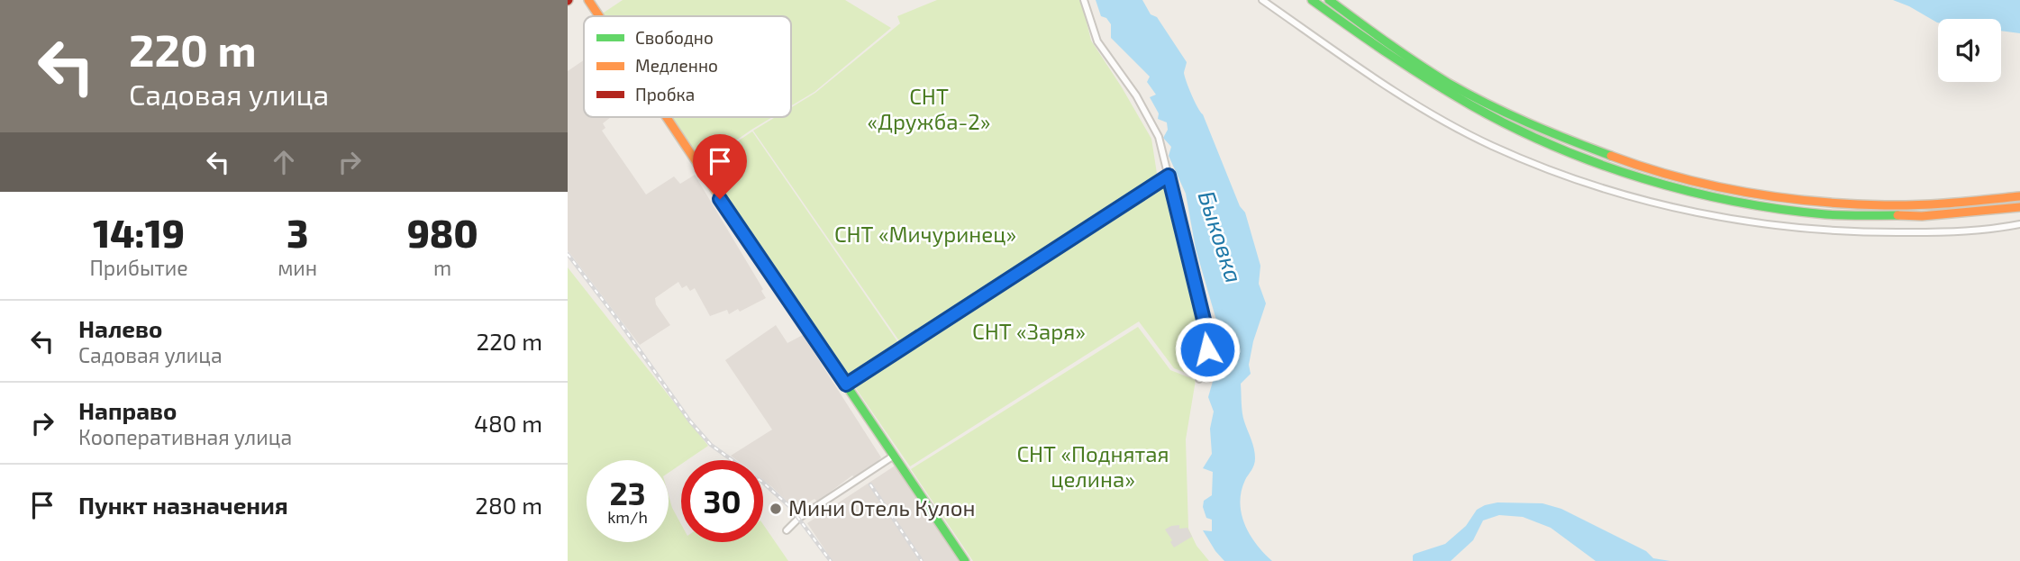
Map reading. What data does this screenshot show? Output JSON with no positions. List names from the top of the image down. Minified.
{"water":["Быковка"],"parks":["СНТ «Дружба-2»","СНТ «Мичуринец»","СНТ «Заря»","СНТ «Поднятая целина»"],"places":["Мини Отель Кулон"],"legend":["Свободно","Медленно","Пробка"],"page":{"turn":["220 m","Садовая улица"],"eta":["14:19","Прибытие","3","мин","980","m"],"list":[{"name":"Налево","note":"Садовая улица","value":"220 m"},{"name":"Направо","note":"Кооперативная улица","value":"480 m"},{"name":"Пункт назначения","value":"280 m"}],"speed":"23 km/h","limit":"30"}}
